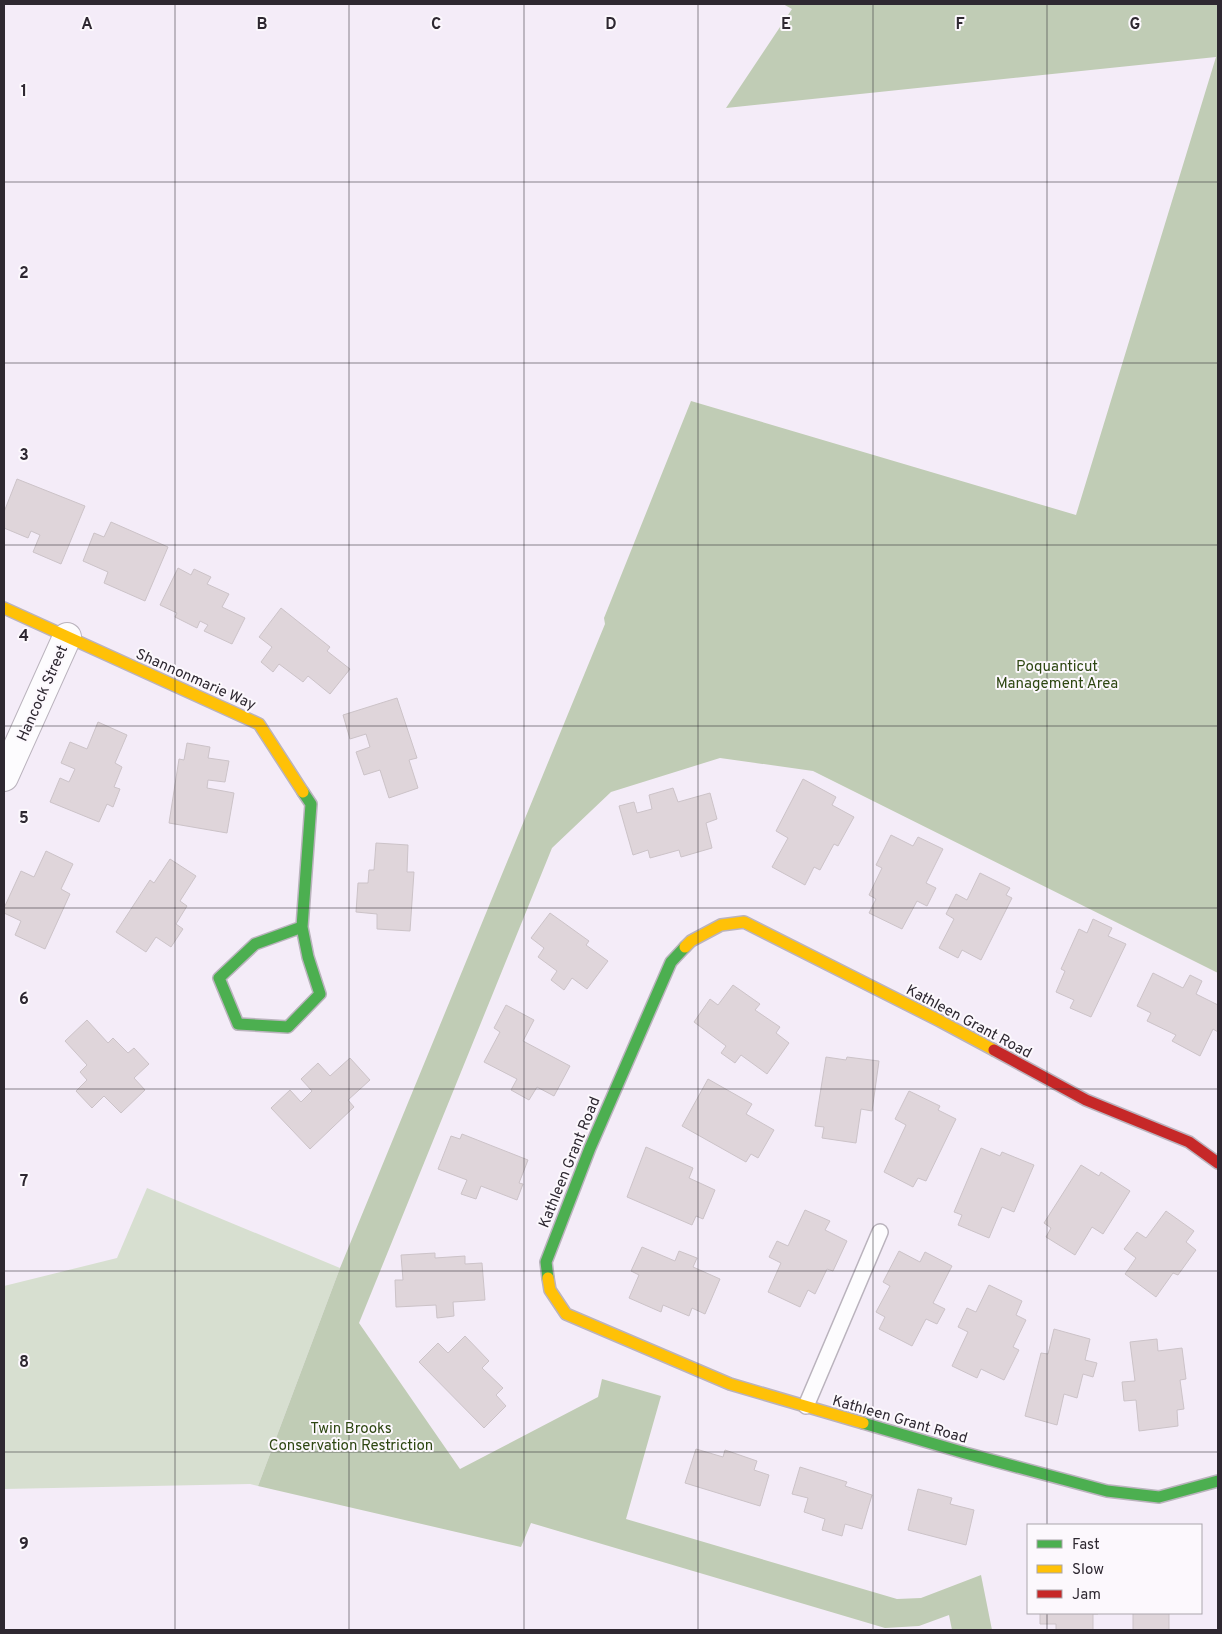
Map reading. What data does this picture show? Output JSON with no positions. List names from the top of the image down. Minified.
{"streets":{"street":["Shannonmarie Way","Hancock Street","Kathleen Grant Road"]},"crossings":[["Shannonmarie Way","Hancock Street"]],"parks":["Poquanticut Management Area","Twin Brooks Conservation Restriction"],"legend":["Fast","Slow","Jam"],"grid":{"columns":["A","B","C","D","E","F","G"],"rows":["1","2","3","4","5","6","7","8","9"]}}
